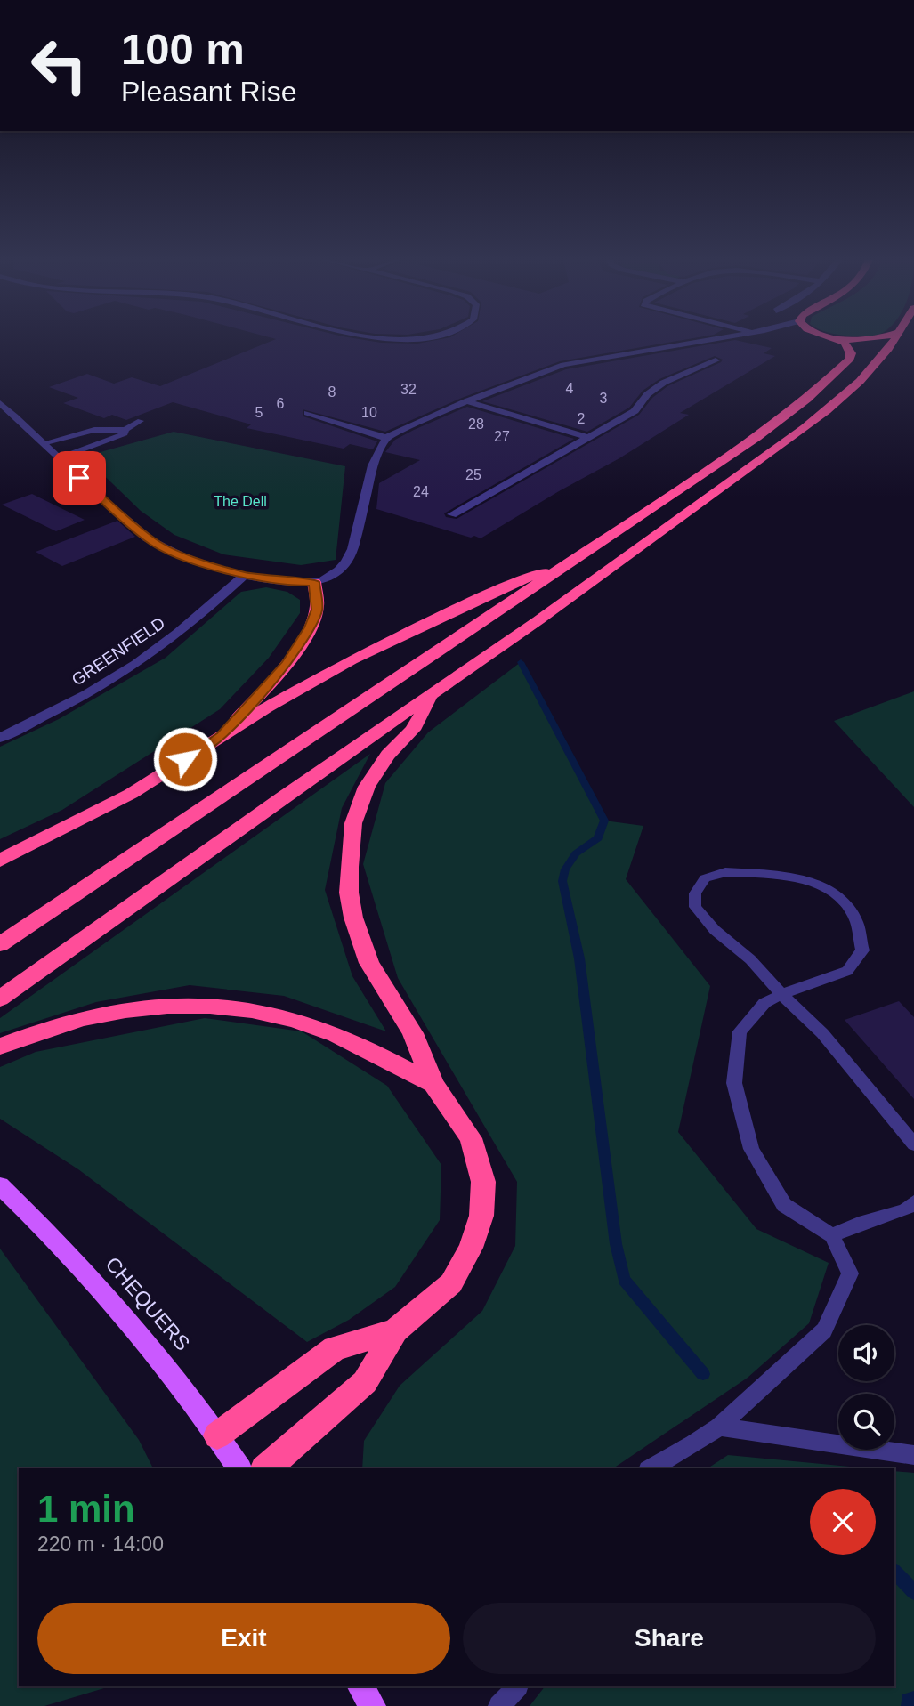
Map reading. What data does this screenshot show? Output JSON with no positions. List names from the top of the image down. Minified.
{"streets":{"main road":["CHEQUERS"],"street":["GREENFIELD"]},"parks":["The Dell"],"house_numbers":["4","32","8","3","6","5","10","2","28","27","25","24"],"page":{"turn":["100 m","Pleasant Rise"],"heading":["1 min","220 m · 14:00"],"buttons":["Exit","Share"]}}
